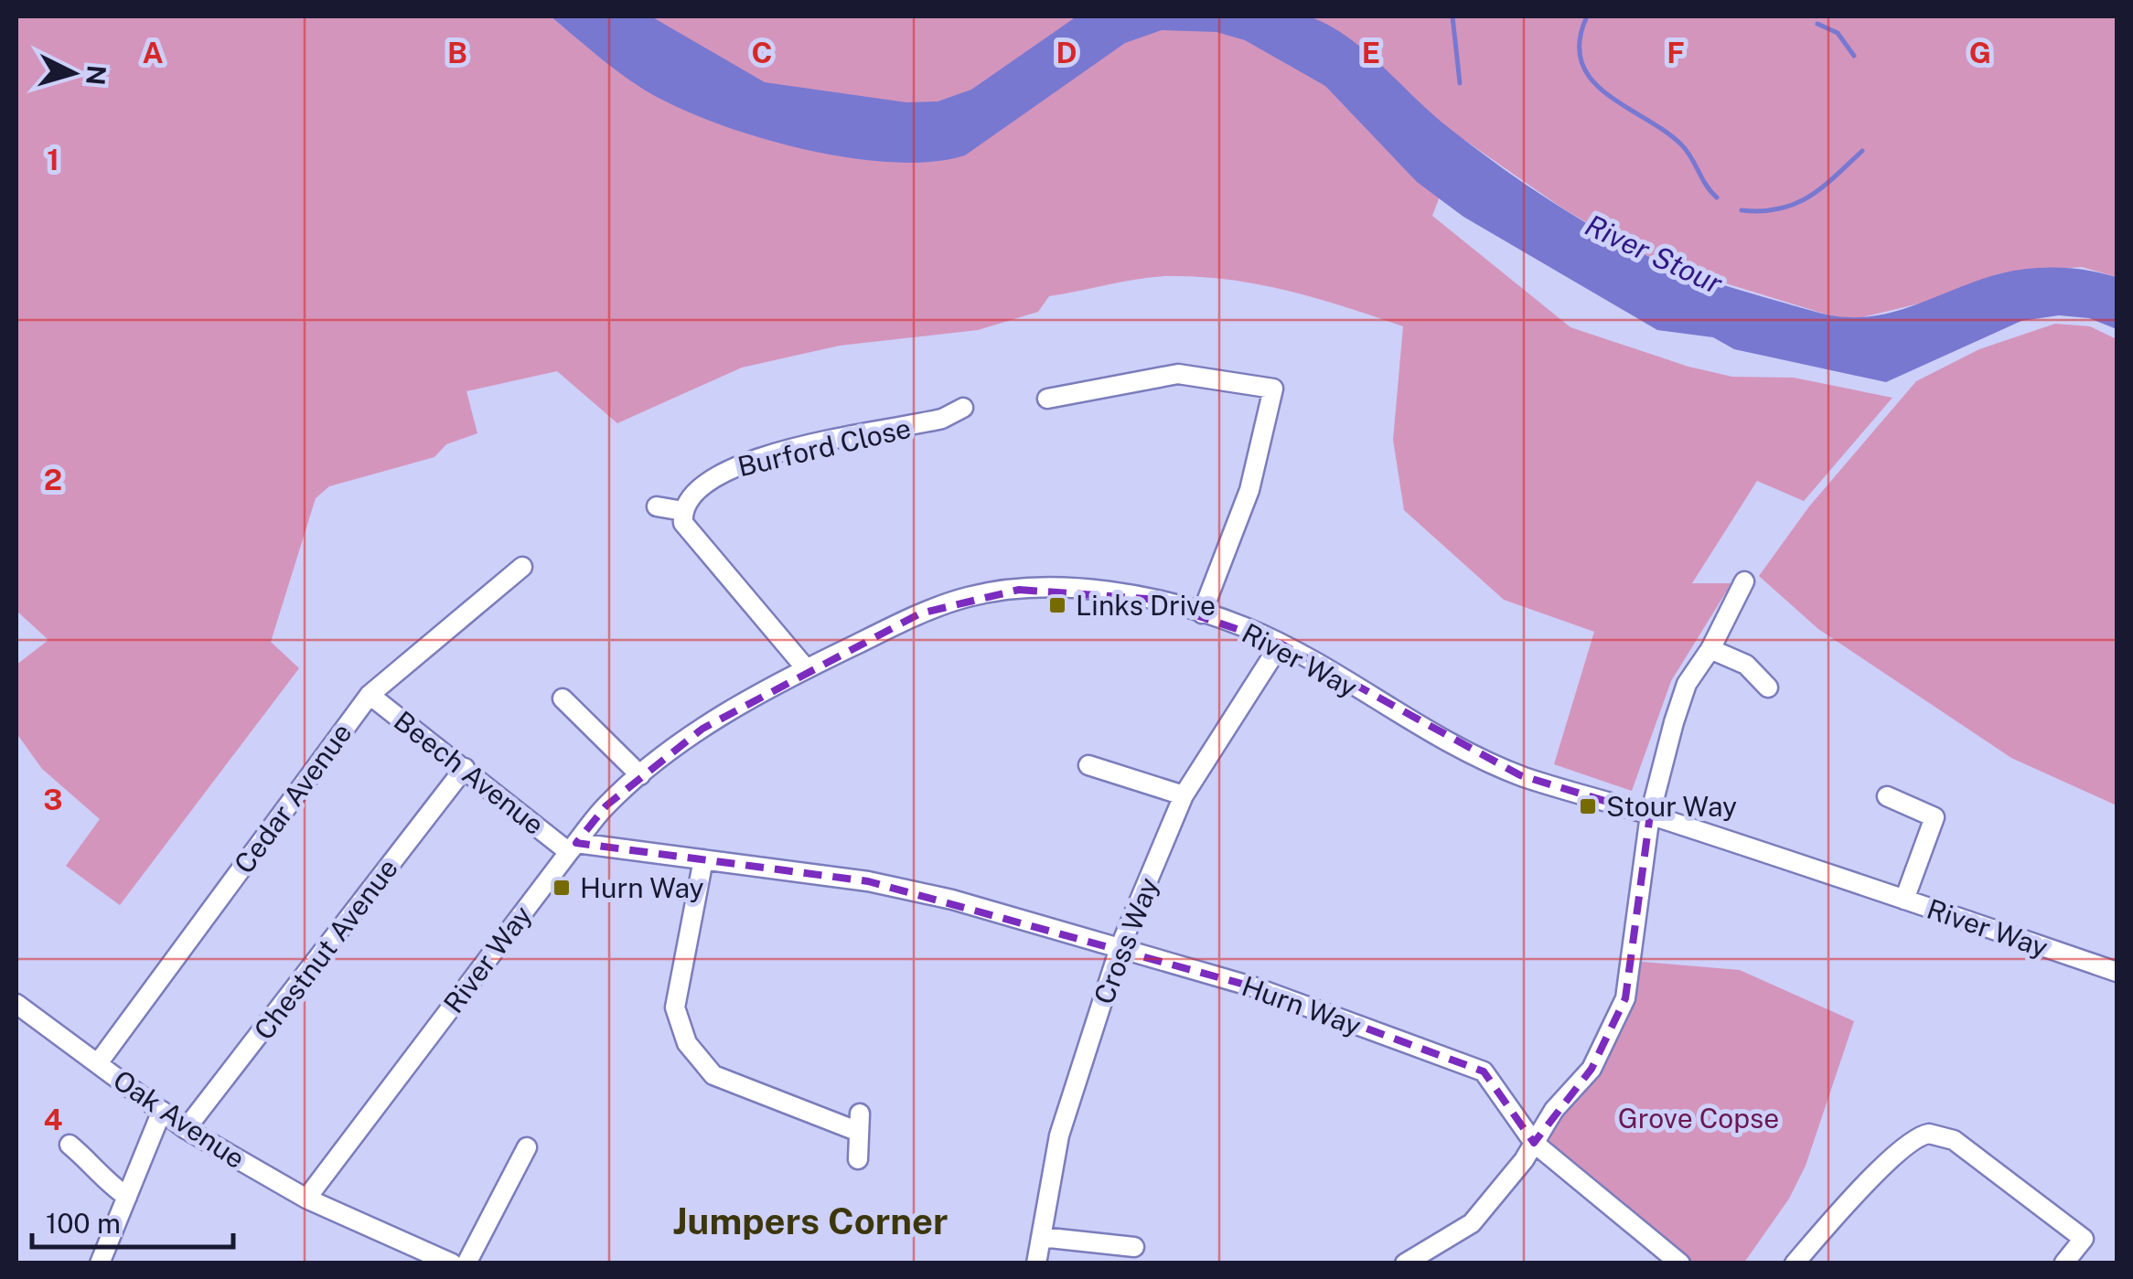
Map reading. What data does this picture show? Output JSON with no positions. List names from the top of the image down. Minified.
{"streets":{"street":["Burford Close","River Way","Beech Avenue","Cedar Avenue","Cross Way","Chestnut Avenue","Hurn Way","Oak Avenue"]},"crossings":[["River Way","Beech Avenue"],["River Way","Cross Way"],["River Way","Hurn Way"],["River Way","Oak Avenue"],["Beech Avenue","Cedar Avenue"],["Beech Avenue","Chestnut Avenue"],["Beech Avenue","Hurn Way"],["Cedar Avenue","Oak Avenue"],["Cross Way","Hurn Way"],["Chestnut Avenue","Oak Avenue"]],"districts":["Jumpers Corner"],"water":["River Stour"],"parks":["Grove Copse"],"places":{"transit":["Links Drive","Stour Way","Hurn Way"]},"scale_bar":"100 m","north":"right","grid":{"columns":["A","B","C","D","E","F","G"],"rows":["1","2","3","4"]}}
